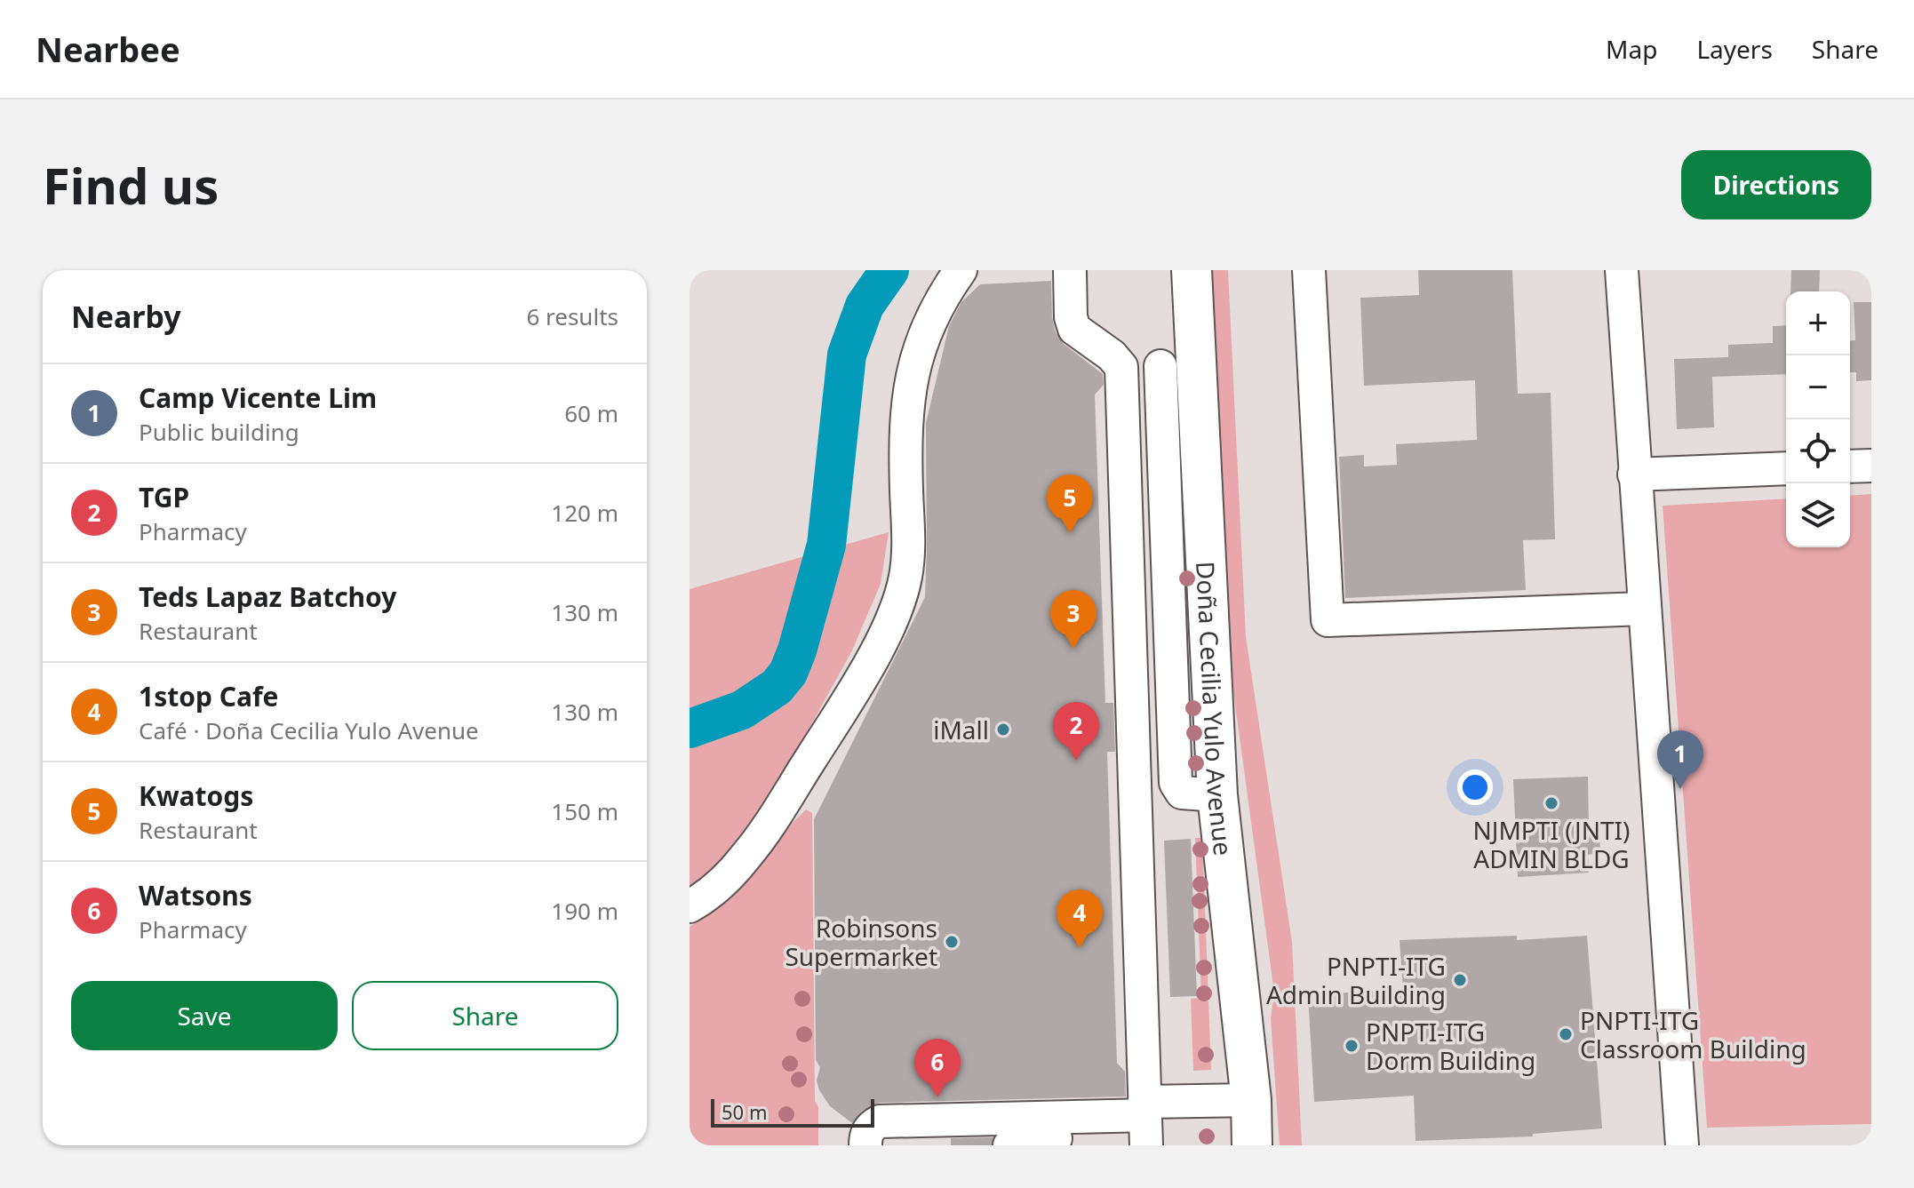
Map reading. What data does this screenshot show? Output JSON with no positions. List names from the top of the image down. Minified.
{"streets":{"main road":["Doña Cecilia Yulo Avenue"]},"places":["iMall","NJMPTI (JNTI) ADMIN BLDG","Robinsons Supermarket","PNPTI-ITG Admin Building","PNPTI-ITG Classroom Building","PNPTI-ITG Dorm Building"],"scale_bar":"50 m","page":{"header":"Nearbee","nav":["Map","Layers","Share"],"buttons":["Directions",["Save","Share"]],"title":"Find us","heading":["Nearby","6 results"],"map_buttons":["+","−"],"list":[{"mark":"1","name":"Camp Vicente Lim","note":"Public building","value":"60 m"},{"mark":"2","name":"TGP","note":"Pharmacy","value":"120 m"},{"mark":"3","name":"Teds Lapaz Batchoy","note":"Restaurant","value":"130 m"},{"mark":"4","name":"1stop Cafe","note":"Café · Doña Cecilia Yulo Avenue","value":"130 m"},{"mark":"5","name":"Kwatogs","note":"Restaurant","value":"150 m"},{"mark":"6","name":"Watsons","note":"Pharmacy","value":"190 m"}],"pins":["5","3","2","1","4","6"],"scale":"50 m"}}
